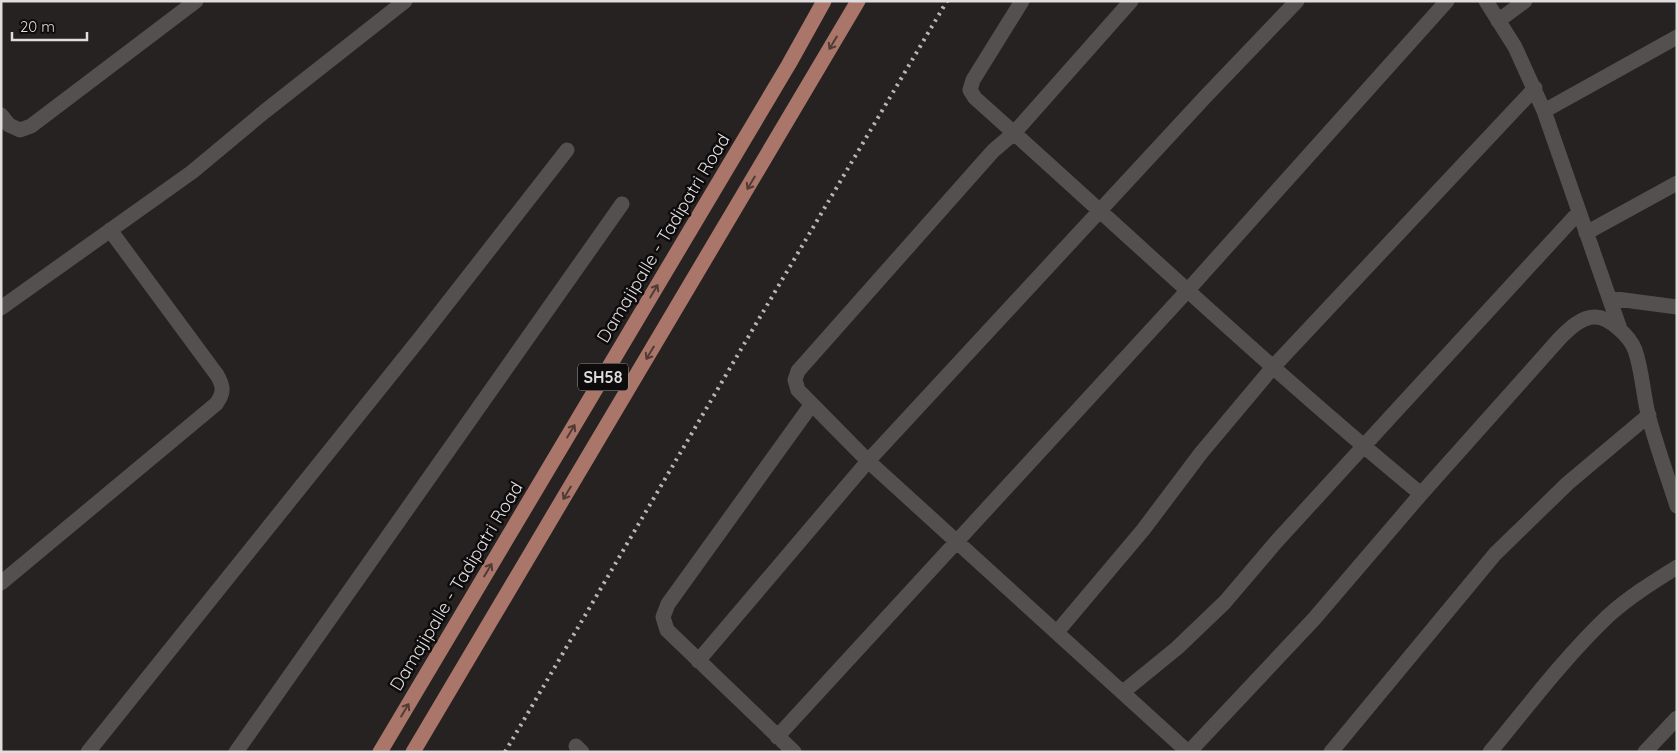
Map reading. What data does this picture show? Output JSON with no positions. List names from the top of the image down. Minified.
{"streets":{"main road":["Damajipalle - Tadipatri Road","SH58"]},"scale_bar":"20 m"}
